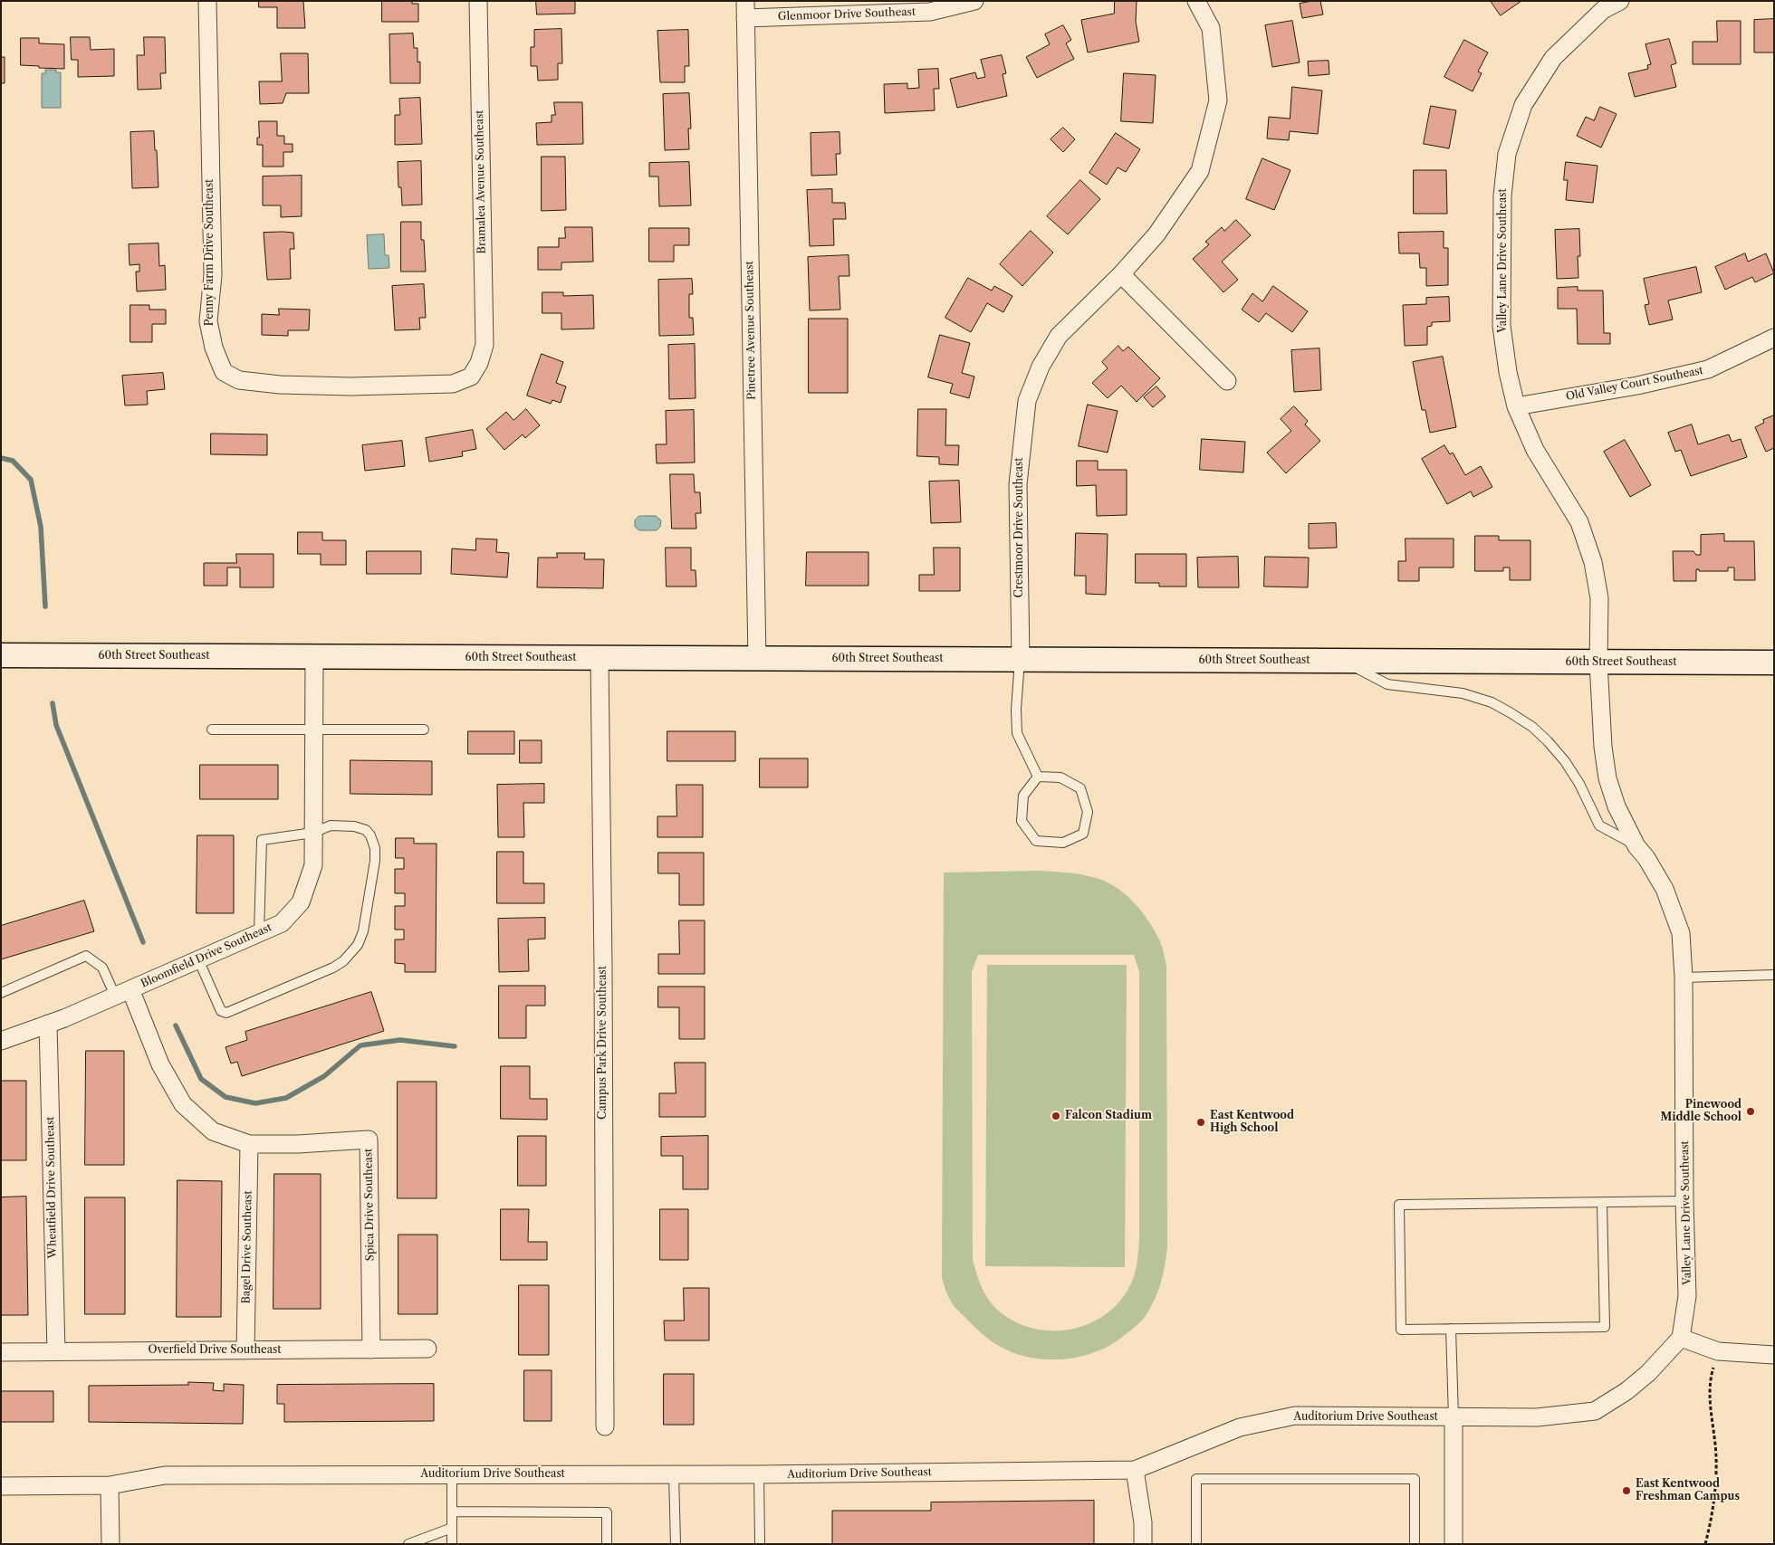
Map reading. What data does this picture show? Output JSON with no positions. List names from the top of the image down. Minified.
{"streets":{"main road":["60th Street Southeast"],"street":["Glenmoor Drive Southeast","Bramalea Avenue Southeast","Penny Farm Drive Southeast","Valley Lane Drive Southeast","Pinetree Avenue Southeast","Old Valley Court Southeast","Crestmoor Drive Southeast","Bloomfield Drive Southeast","Campus Park Drive Southeast","Wheatfield Drive Southeast","Spica Drive Southeast","Bagel Drive Southeast","Overfield Drive Southeast","Auditorium Drive Southeast"]},"crossings":[["Glenmoor Drive Southeast","Pinetree Avenue Southeast"],["Bramalea Avenue Southeast","Penny Farm Drive Southeast"],["Valley Lane Drive Southeast","Old Valley Court Southeast"],["Valley Lane Drive Southeast","60th Street Southeast"],["Valley Lane Drive Southeast","Auditorium Drive Southeast"],["Pinetree Avenue Southeast","60th Street Southeast"],["Crestmoor Drive Southeast","60th Street Southeast"],["60th Street Southeast","Bloomfield Drive Southeast"],["60th Street Southeast","Campus Park Drive Southeast"],["Bloomfield Drive Southeast","Wheatfield Drive Southeast"],["Bloomfield Drive Southeast","Spica Drive Southeast"],["Wheatfield Drive Southeast","Overfield Drive Southeast"],["Spica Drive Southeast","Bagel Drive Southeast"],["Spica Drive Southeast","Overfield Drive Southeast"],["Bagel Drive Southeast","Overfield Drive Southeast"]],"places":["Pinewood Middle School","Falcon Stadium","East Kentwood High School","East Kentwood Freshman Campus"]}
